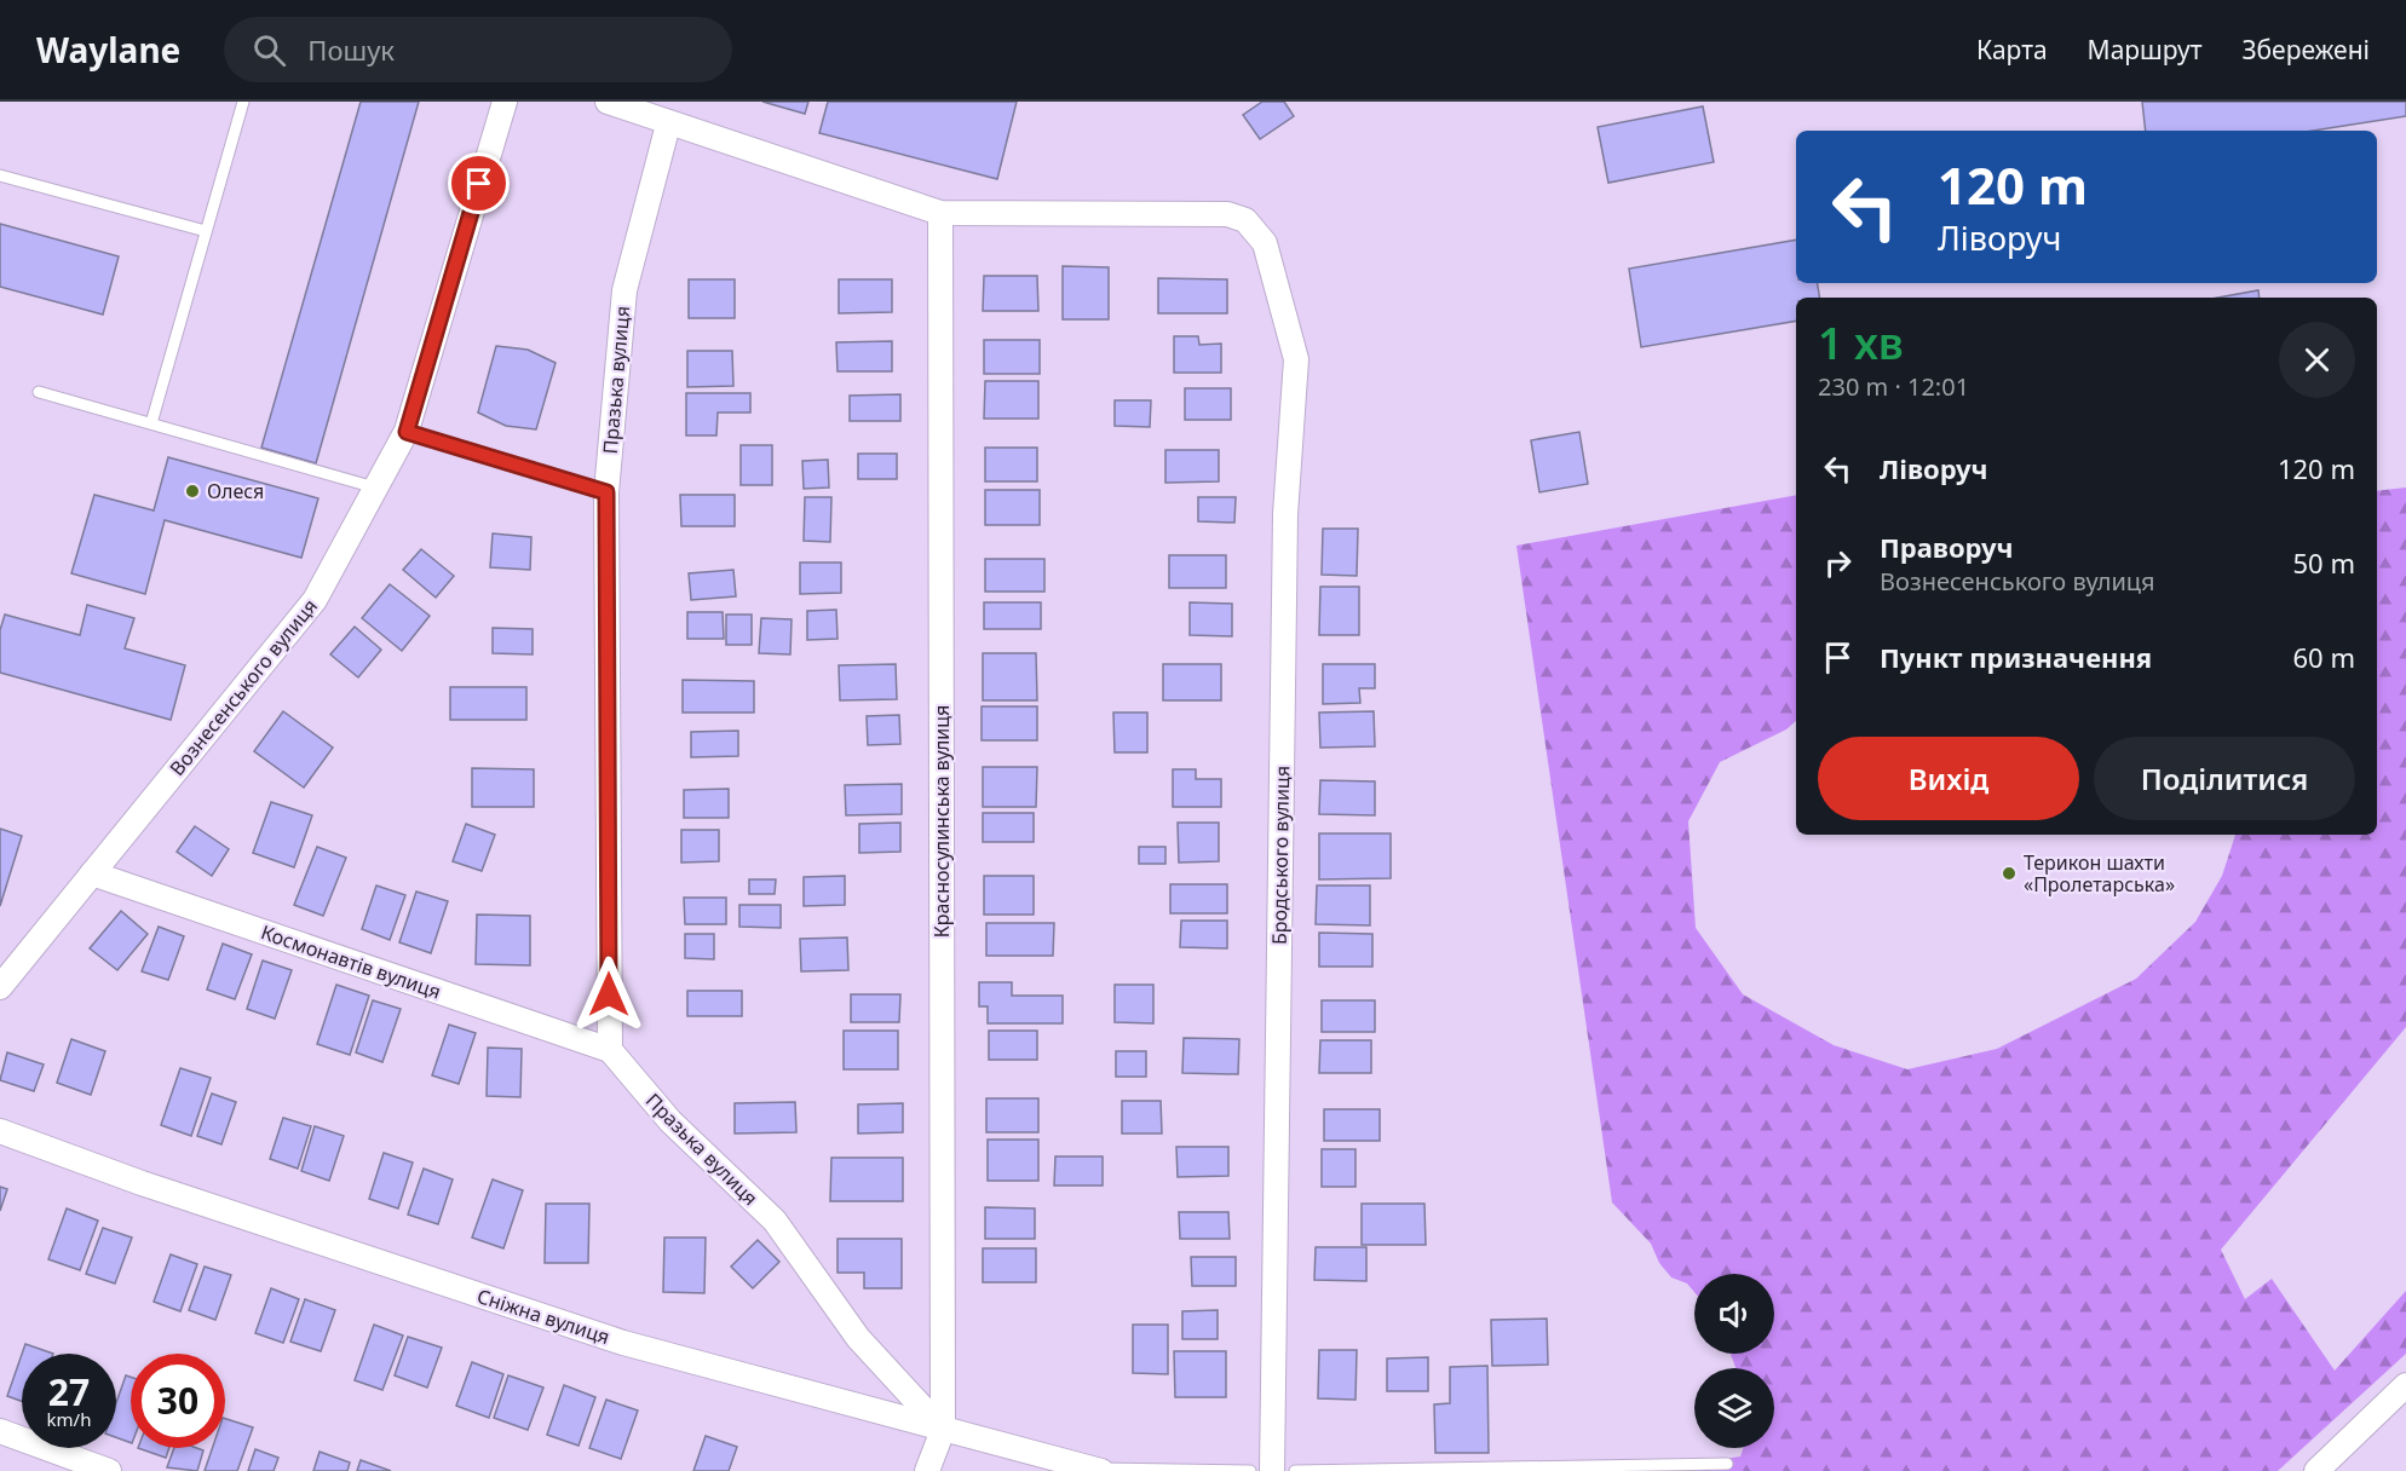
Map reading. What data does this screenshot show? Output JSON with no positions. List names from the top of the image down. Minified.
{"streets":{"street":["Празька вулиця","Вознесенського вулиця","Красносулинська вулиця","Бродського вулиця","Космонавтів вулиця","Сніжна вулиця"]},"crossings":[["Празька вулиця","Красносулинська вулиця"],["Празька вулиця","Космонавтів вулиця"],["Празька вулиця","Сніжна вулиця"],["Вознесенського вулиця","Космонавтів вулиця"],["Красносулинська вулиця","Бродського вулиця"],["Красносулинська вулиця","Сніжна вулиця"]],"places":["Олеся","Терикон шахти «Пролетарська»"],"page":{"header":"Waylane","search":"Пошук","nav":["Карта","Маршрут","Збережені"],"turn":["120 m","Ліворуч"],"heading":["1 хв","230 m · 12:01"],"list":[{"name":"Ліворуч","value":"120 m"},{"name":"Праворуч","note":"Вознесенського вулиця","value":"50 m"},{"name":"Пункт призначення","value":"60 m"}],"buttons":["Вихід","Поділитися"],"speed":"27 km/h","limit":"30"}}
